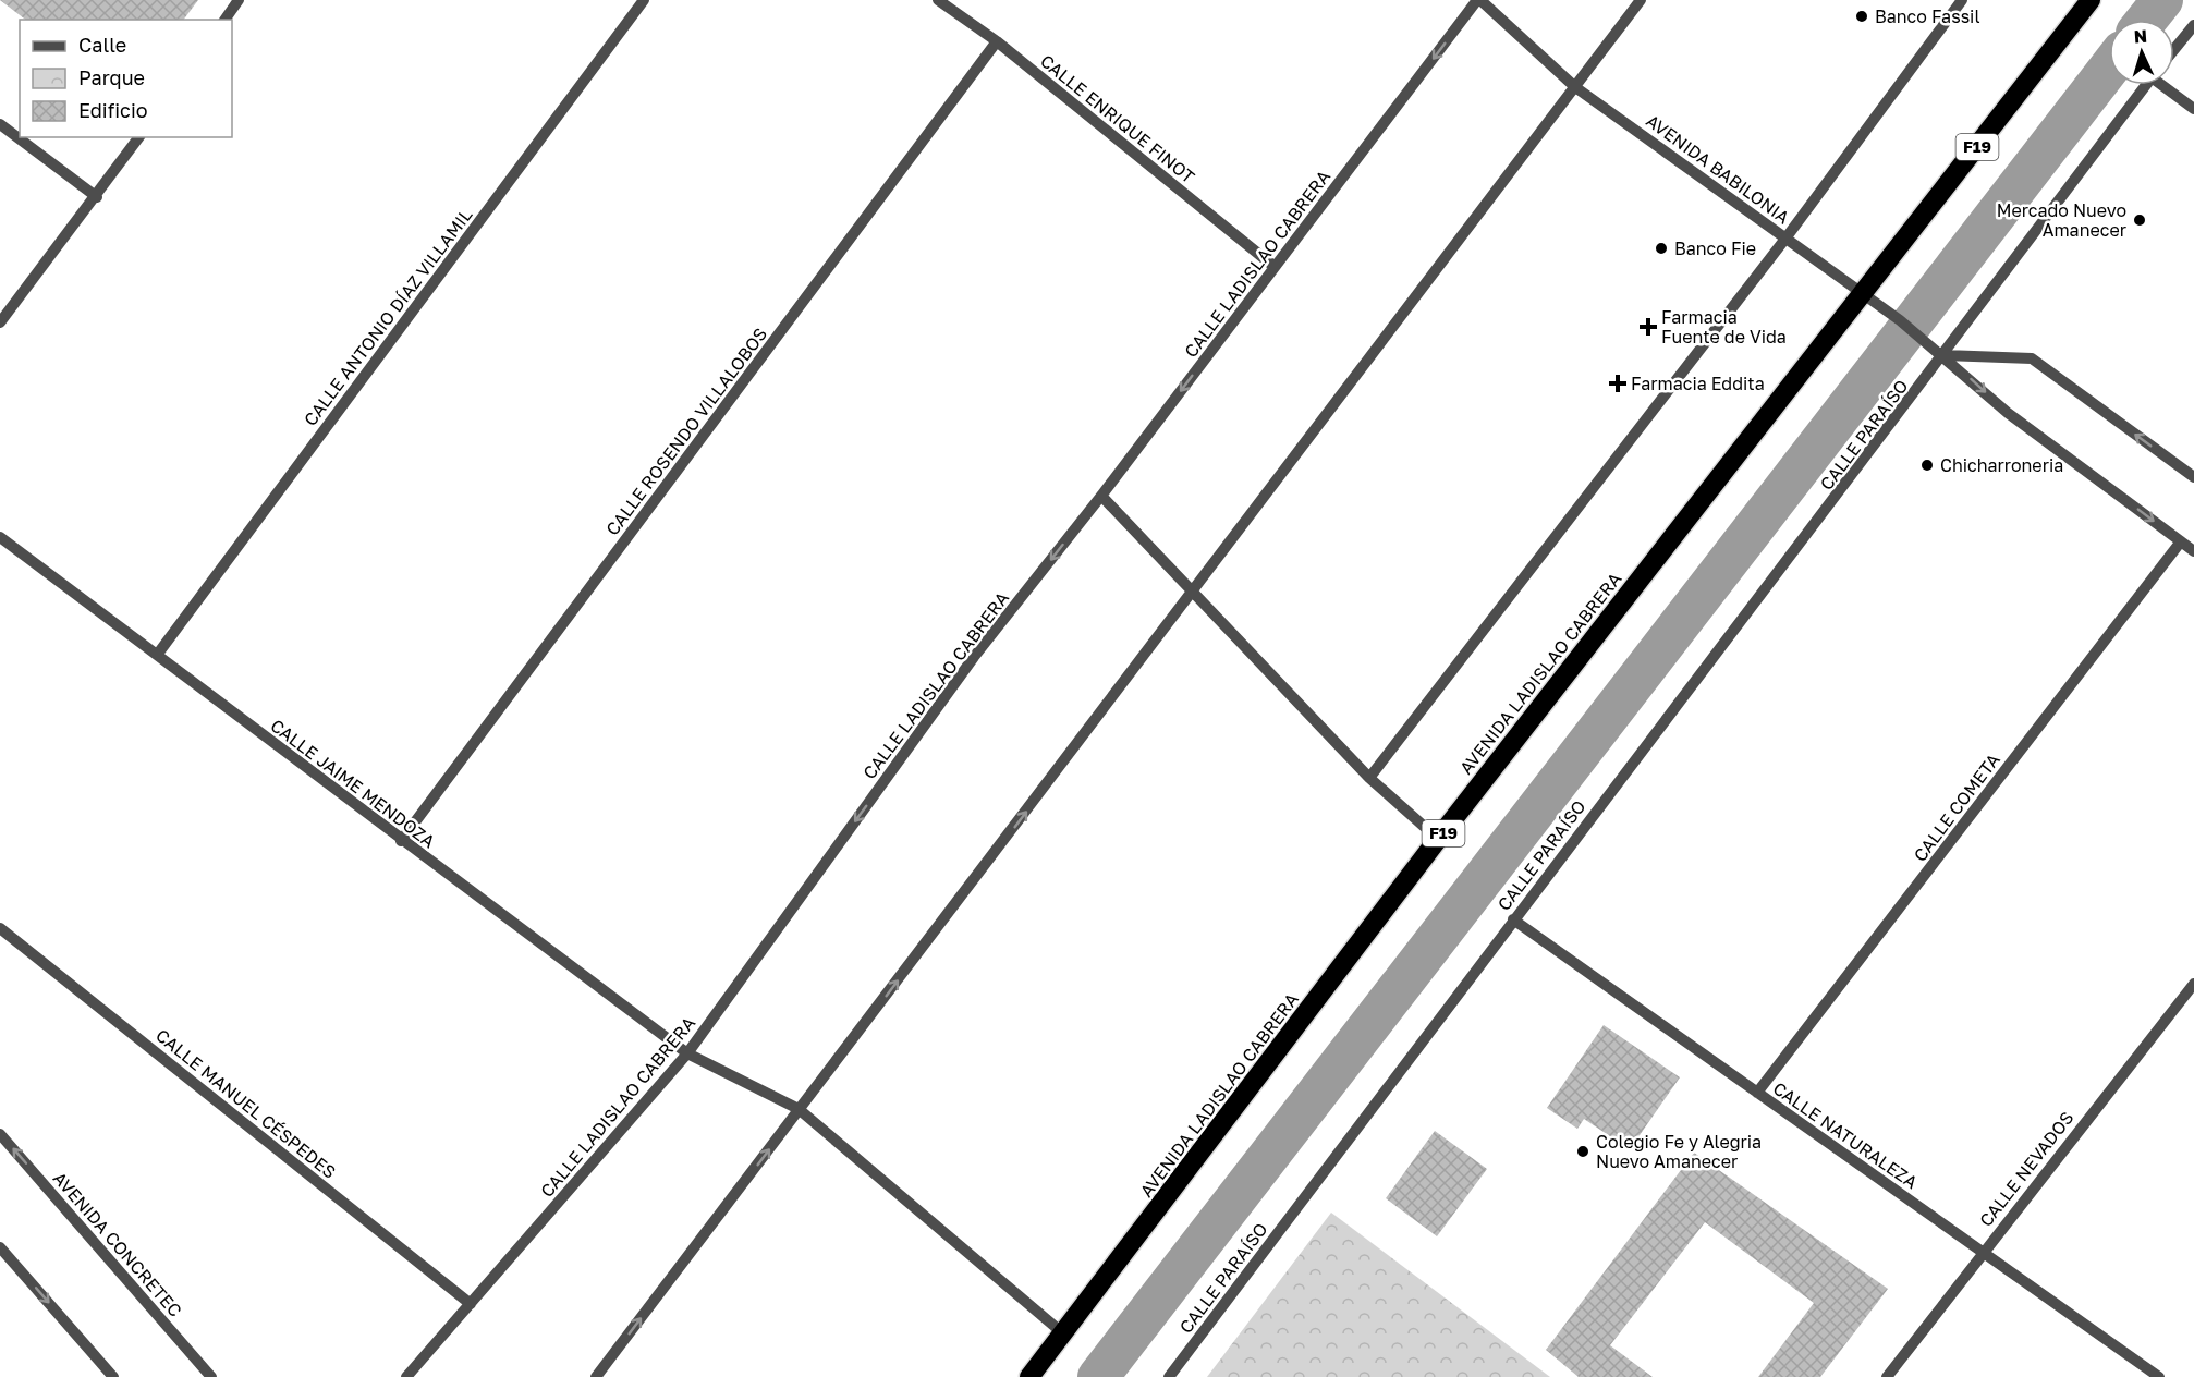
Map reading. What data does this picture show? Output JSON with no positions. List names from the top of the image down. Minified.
{"streets":{"highway":["F19","AVENIDA LADISLAO CABRERA"],"street":["CALLE ENRIQUE FINOT","AVENIDA BABILONIA","CALLE LADISLAO CABRERA","CALLE ANTONIO DÍAZ VILLAMIL","CALLE ROSENDO VILLALOBOS","CALLE PARAÍSO","CALLE JAIME MENDOZA","CALLE COMETA","CALLE MANUEL CÉSPEDES","CALLE NATURALEZA","CALLE NEVADOS","AVENIDA CONCRETEC"]},"crossings":[["CALLE ENRIQUE FINOT","CALLE LADISLAO CABRERA"],["CALLE ENRIQUE FINOT","CALLE ROSENDO VILLALOBOS"],["AVENIDA BABILONIA","CALLE LADISLAO CABRERA"],["AVENIDA BABILONIA","CALLE PARAÍSO"],["AVENIDA BABILONIA","AVENIDA LADISLAO CABRERA"],["AVENIDA BABILONIA","CALLE COMETA"],["CALLE LADISLAO CABRERA","CALLE JAIME MENDOZA"],["CALLE LADISLAO CABRERA","CALLE MANUEL CÉSPEDES"],["CALLE ANTONIO DÍAZ VILLAMIL","CALLE JAIME MENDOZA"],["CALLE ROSENDO VILLALOBOS","CALLE JAIME MENDOZA"],["CALLE PARAÍSO","CALLE NATURALEZA"],["AVENIDA LADISLAO CABRERA","CALLE JAIME MENDOZA"],["CALLE COMETA","CALLE NATURALEZA"],["CALLE NATURALEZA","CALLE NEVADOS"]],"one_way":["CALLE LADISLAO CABRERA"],"places":{"other":["Banco Fassil","Mercado Nuevo Amanecer","Banco Fie","Chicharroneria","Colegio Fe y Alegria Nuevo Amanecer"],"health":["Farmacia Fuente de Vida","Farmacia Eddita"]},"legend":["Calle","Parque","Edificio"],"north":"top"}
